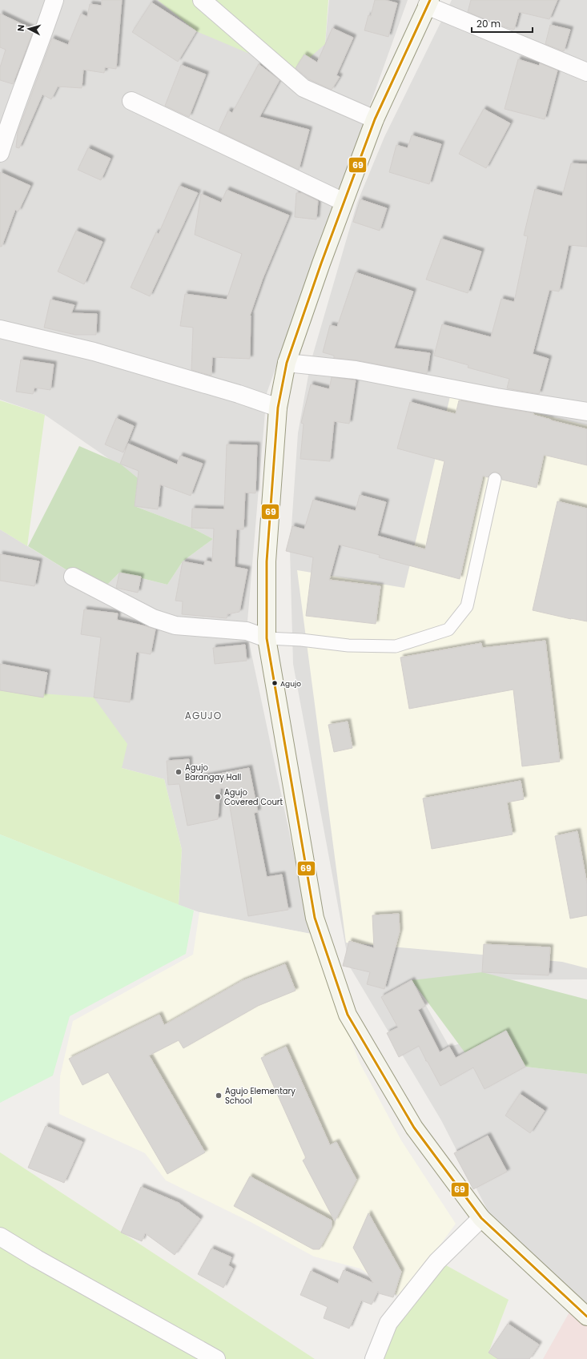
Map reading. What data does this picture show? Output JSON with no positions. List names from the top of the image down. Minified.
{"districts":["AGUJO"],"places":["Agujo","Agujo Barangay Hall","Agujo Covered Court","Agujo Elementary School"],"lines":["transit line 69"],"scale_bar":"20 m","north":"left"}
